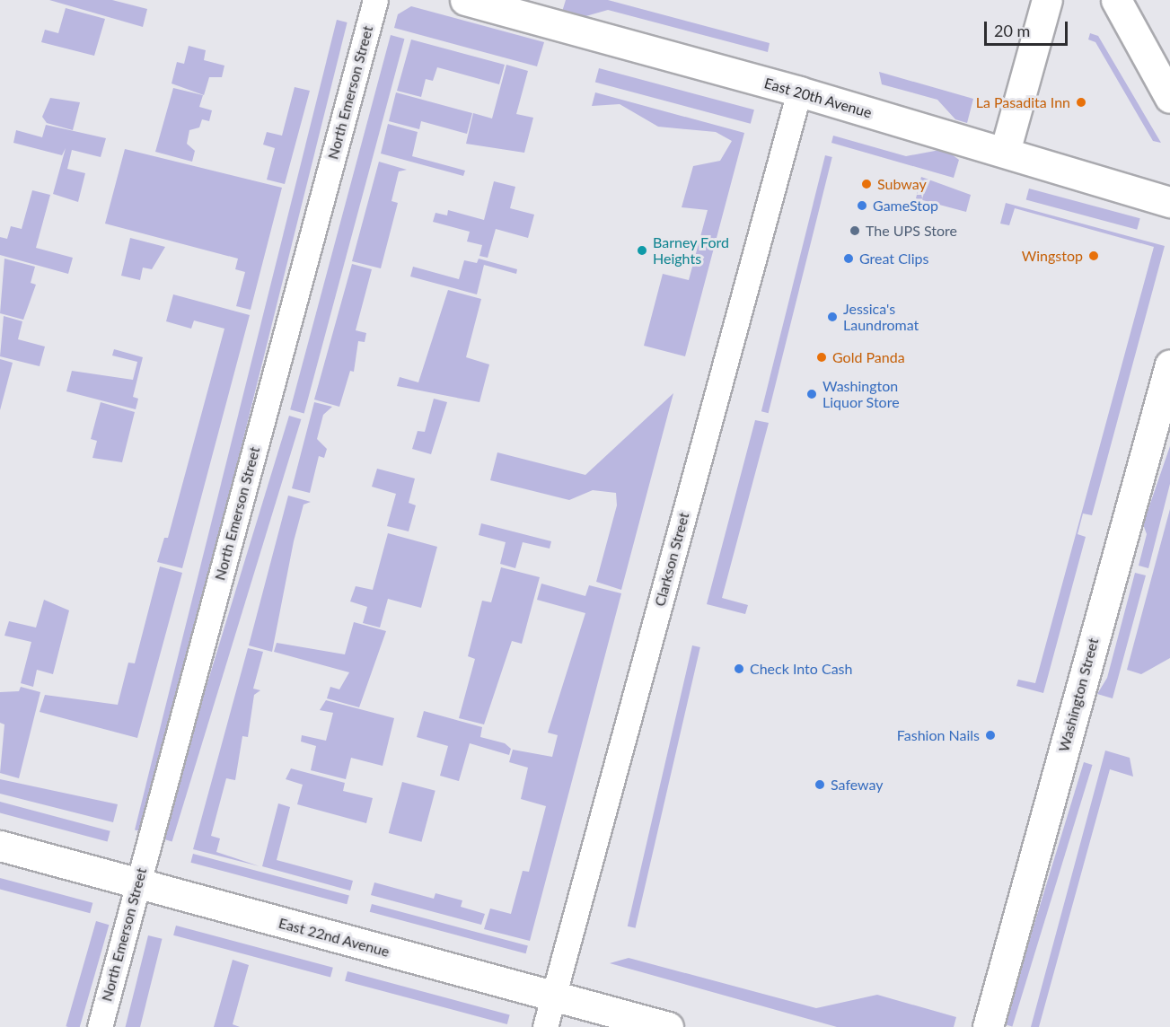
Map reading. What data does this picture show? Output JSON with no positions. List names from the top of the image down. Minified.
{"streets":{"street":["North Emerson Street","East 20th Avenue","Clarkson Street","Washington Street","East 22nd Avenue"]},"crossings":[["North Emerson Street","East 22nd Avenue"],["East 20th Avenue","Clarkson Street"],["Clarkson Street","East 22nd Avenue"]],"places":["La Pasadita Inn","Subway","GameStop","The UPS Store","Barney Ford Heights","Wingstop","Great Clips","Jessica's Laundromat","Gold Panda","Washington Liquor Store","Check Into Cash","Fashion Nails","Safeway"],"scale_bar":"20 m"}
